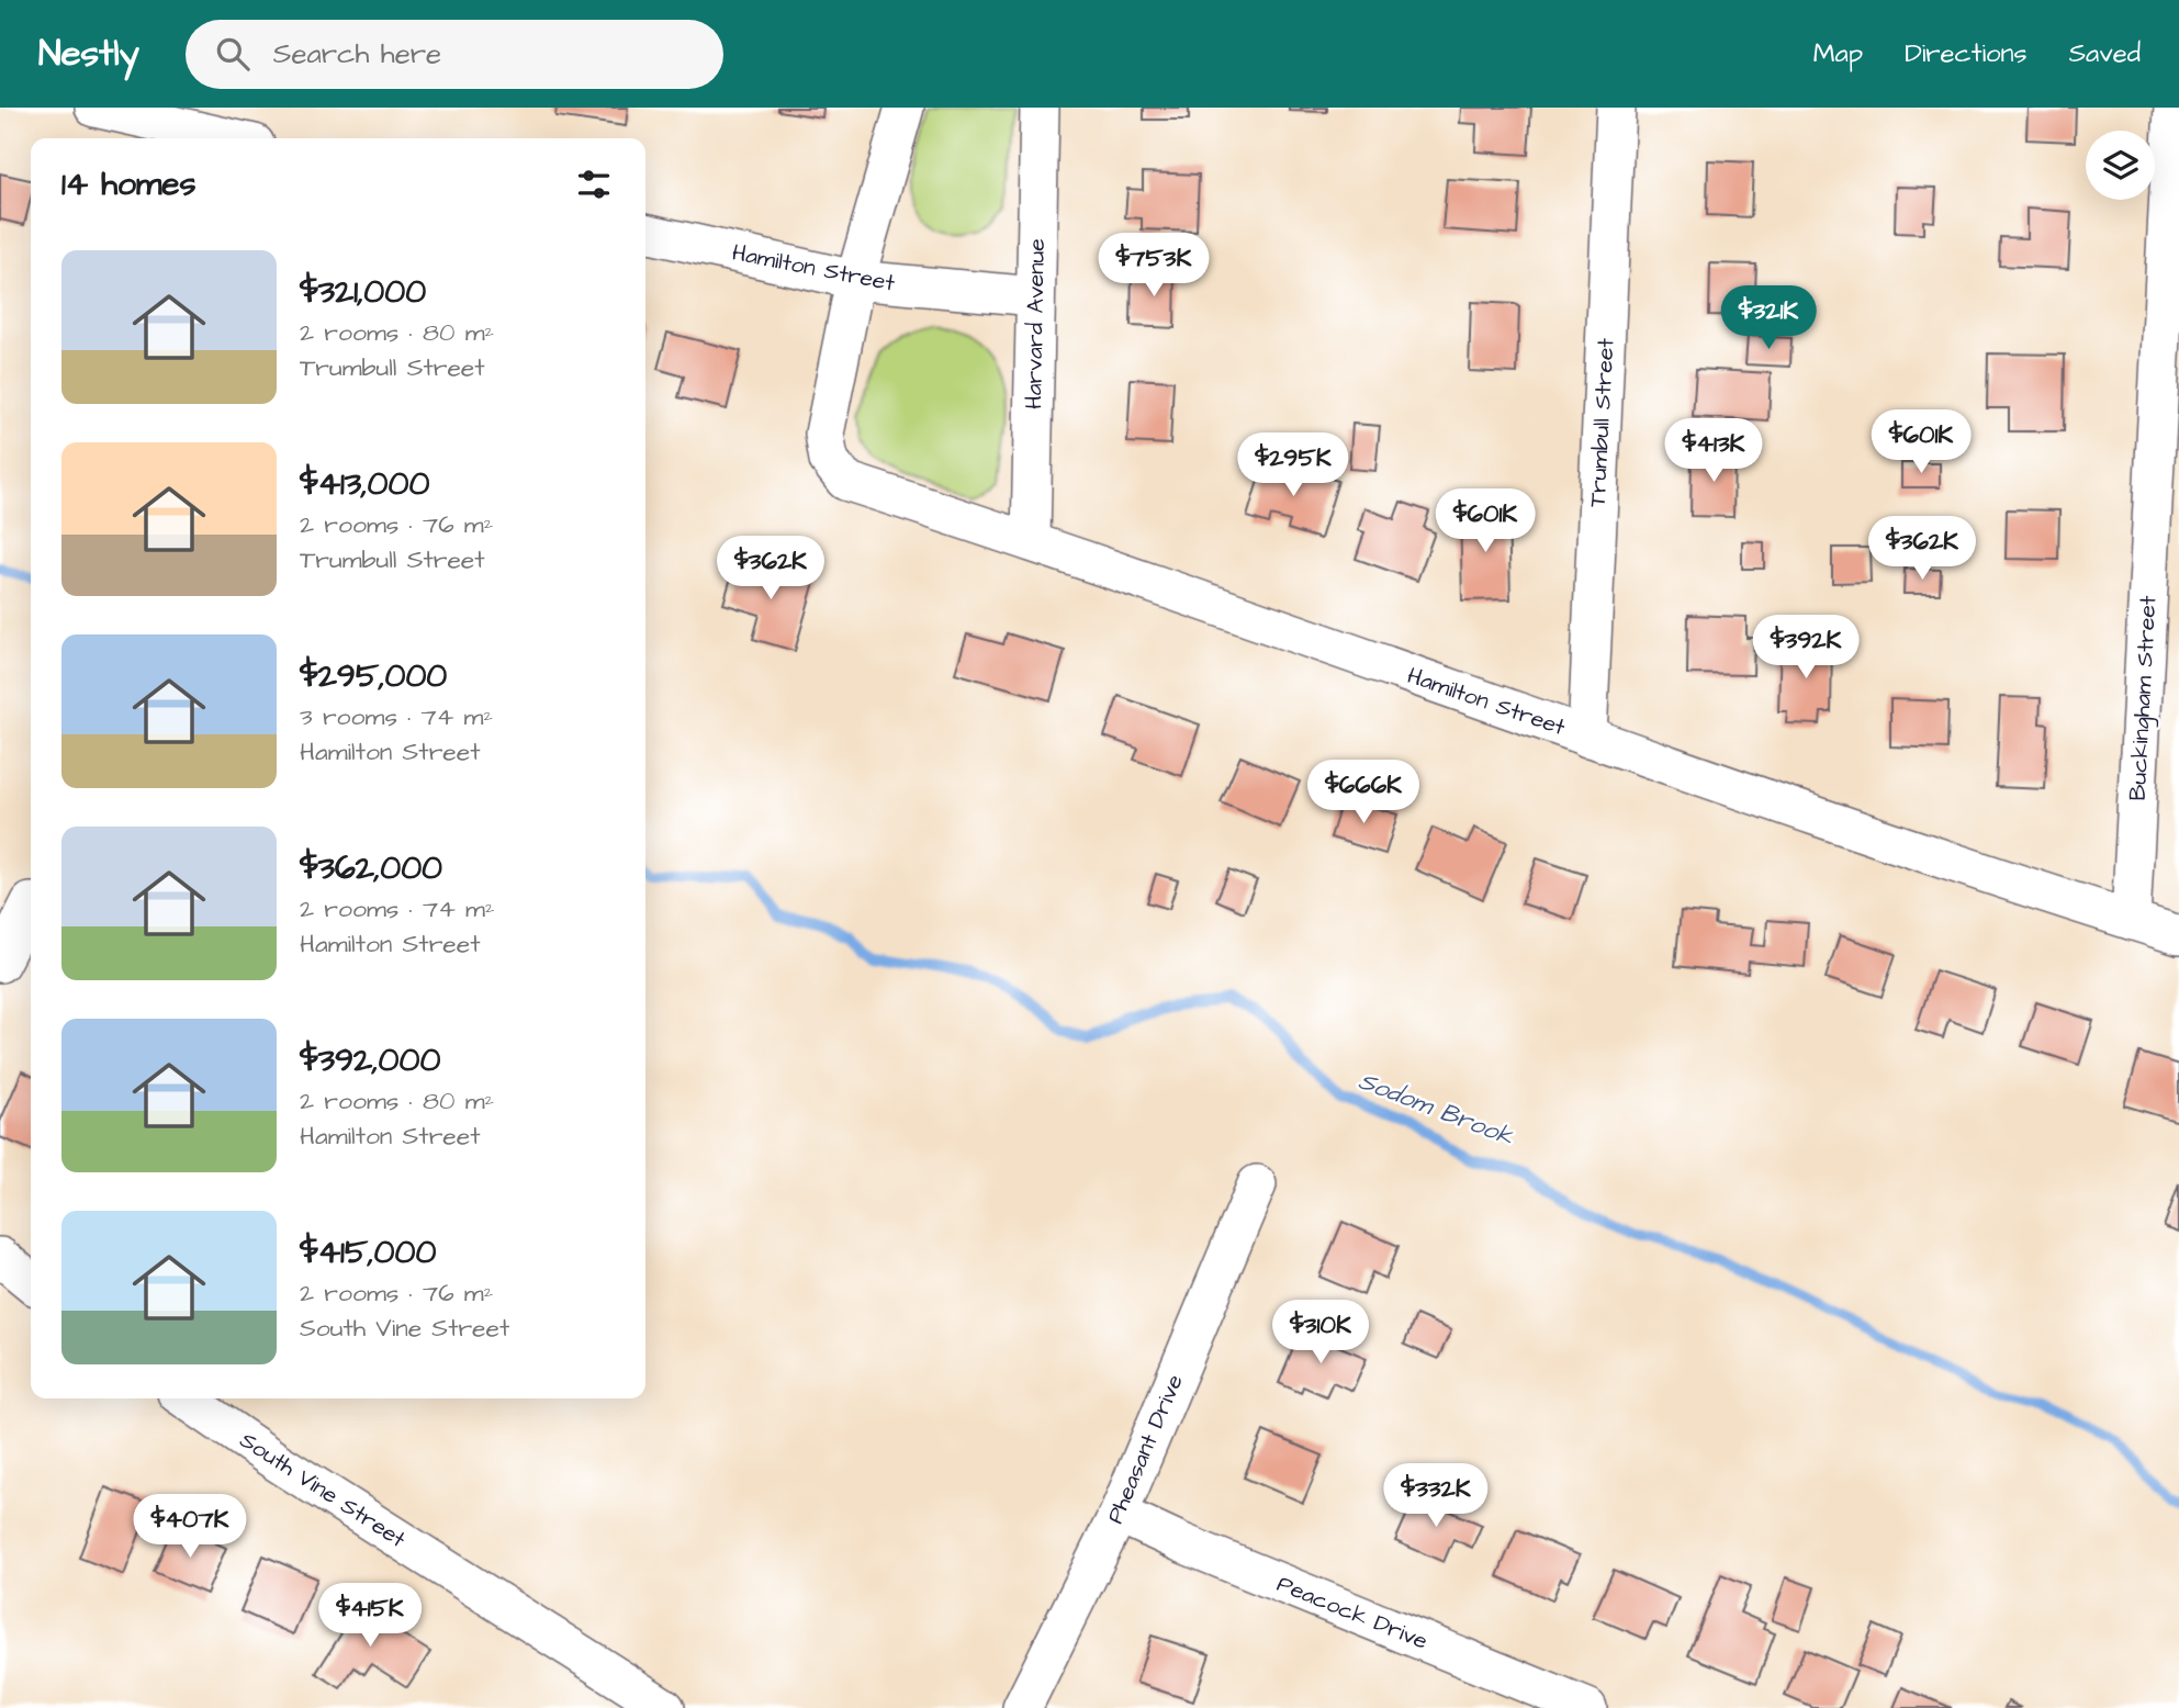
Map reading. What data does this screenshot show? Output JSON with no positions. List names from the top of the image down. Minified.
{"streets":{"street":["Hamilton Street","Harvard Avenue","Trumbull Street","Buckingham Street","Pheasant Drive","South Vine Street","Peacock Drive"]},"crossings":[["Hamilton Street","Harvard Avenue"],["Hamilton Street","Trumbull Street"],["Hamilton Street","Buckingham Street"],["Pheasant Drive","Peacock Drive"]],"water":["Sodom Brook"],"page":{"header":"Nestly","search":"Search here","nav":["Map","Directions","Saved"],"heading":"14 homes","list":[{"name":"$321,000","note":"2 rooms · 80 m² · Trumbull Street"},{"name":"$413,000","note":"2 rooms · 76 m² · Trumbull Street"},{"name":"$295,000","note":"3 rooms · 74 m² · Hamilton Street"},{"name":"$362,000","note":"2 rooms · 74 m² · Hamilton Street"},{"name":"$392,000","note":"2 rooms · 80 m² · Hamilton Street"},{"name":"$415,000","note":"2 rooms · 76 m² · South Vine Street"}],"price":["$753K","$321K","$601K","$413K","$295K","$601K","$362K","$362K","$392K","$666K","$310K","$332K","$407K","$415K"]}}
